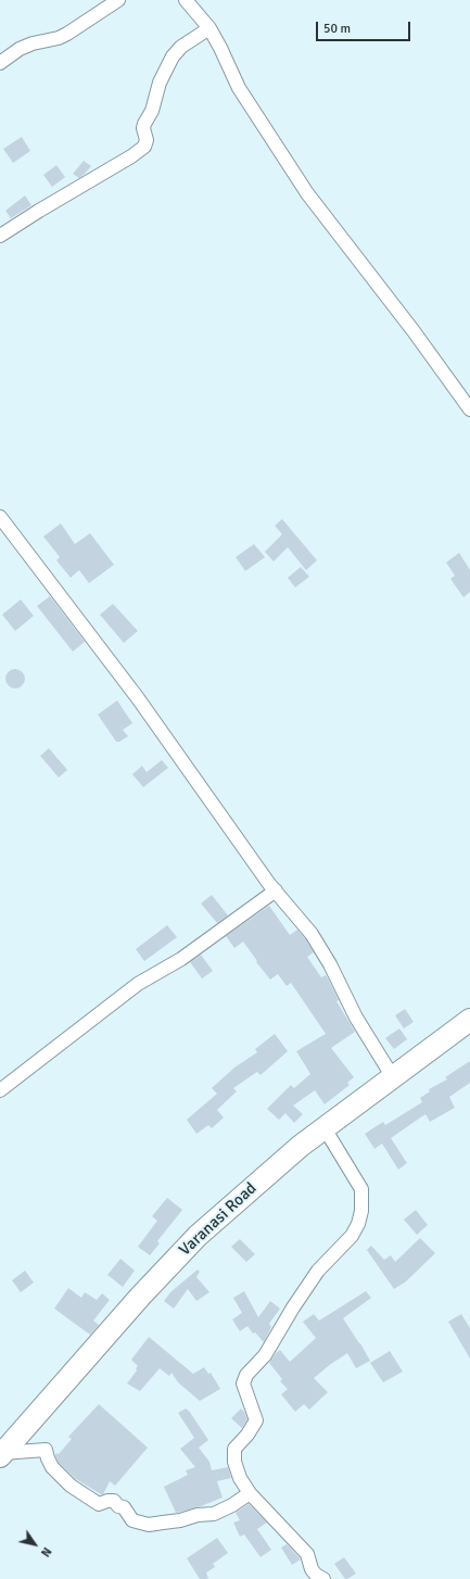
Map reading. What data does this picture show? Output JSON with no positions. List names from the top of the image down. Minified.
{"streets":{"highway":["Varanasi Road"]},"scale_bar":"50 m","north":"bottom right"}
